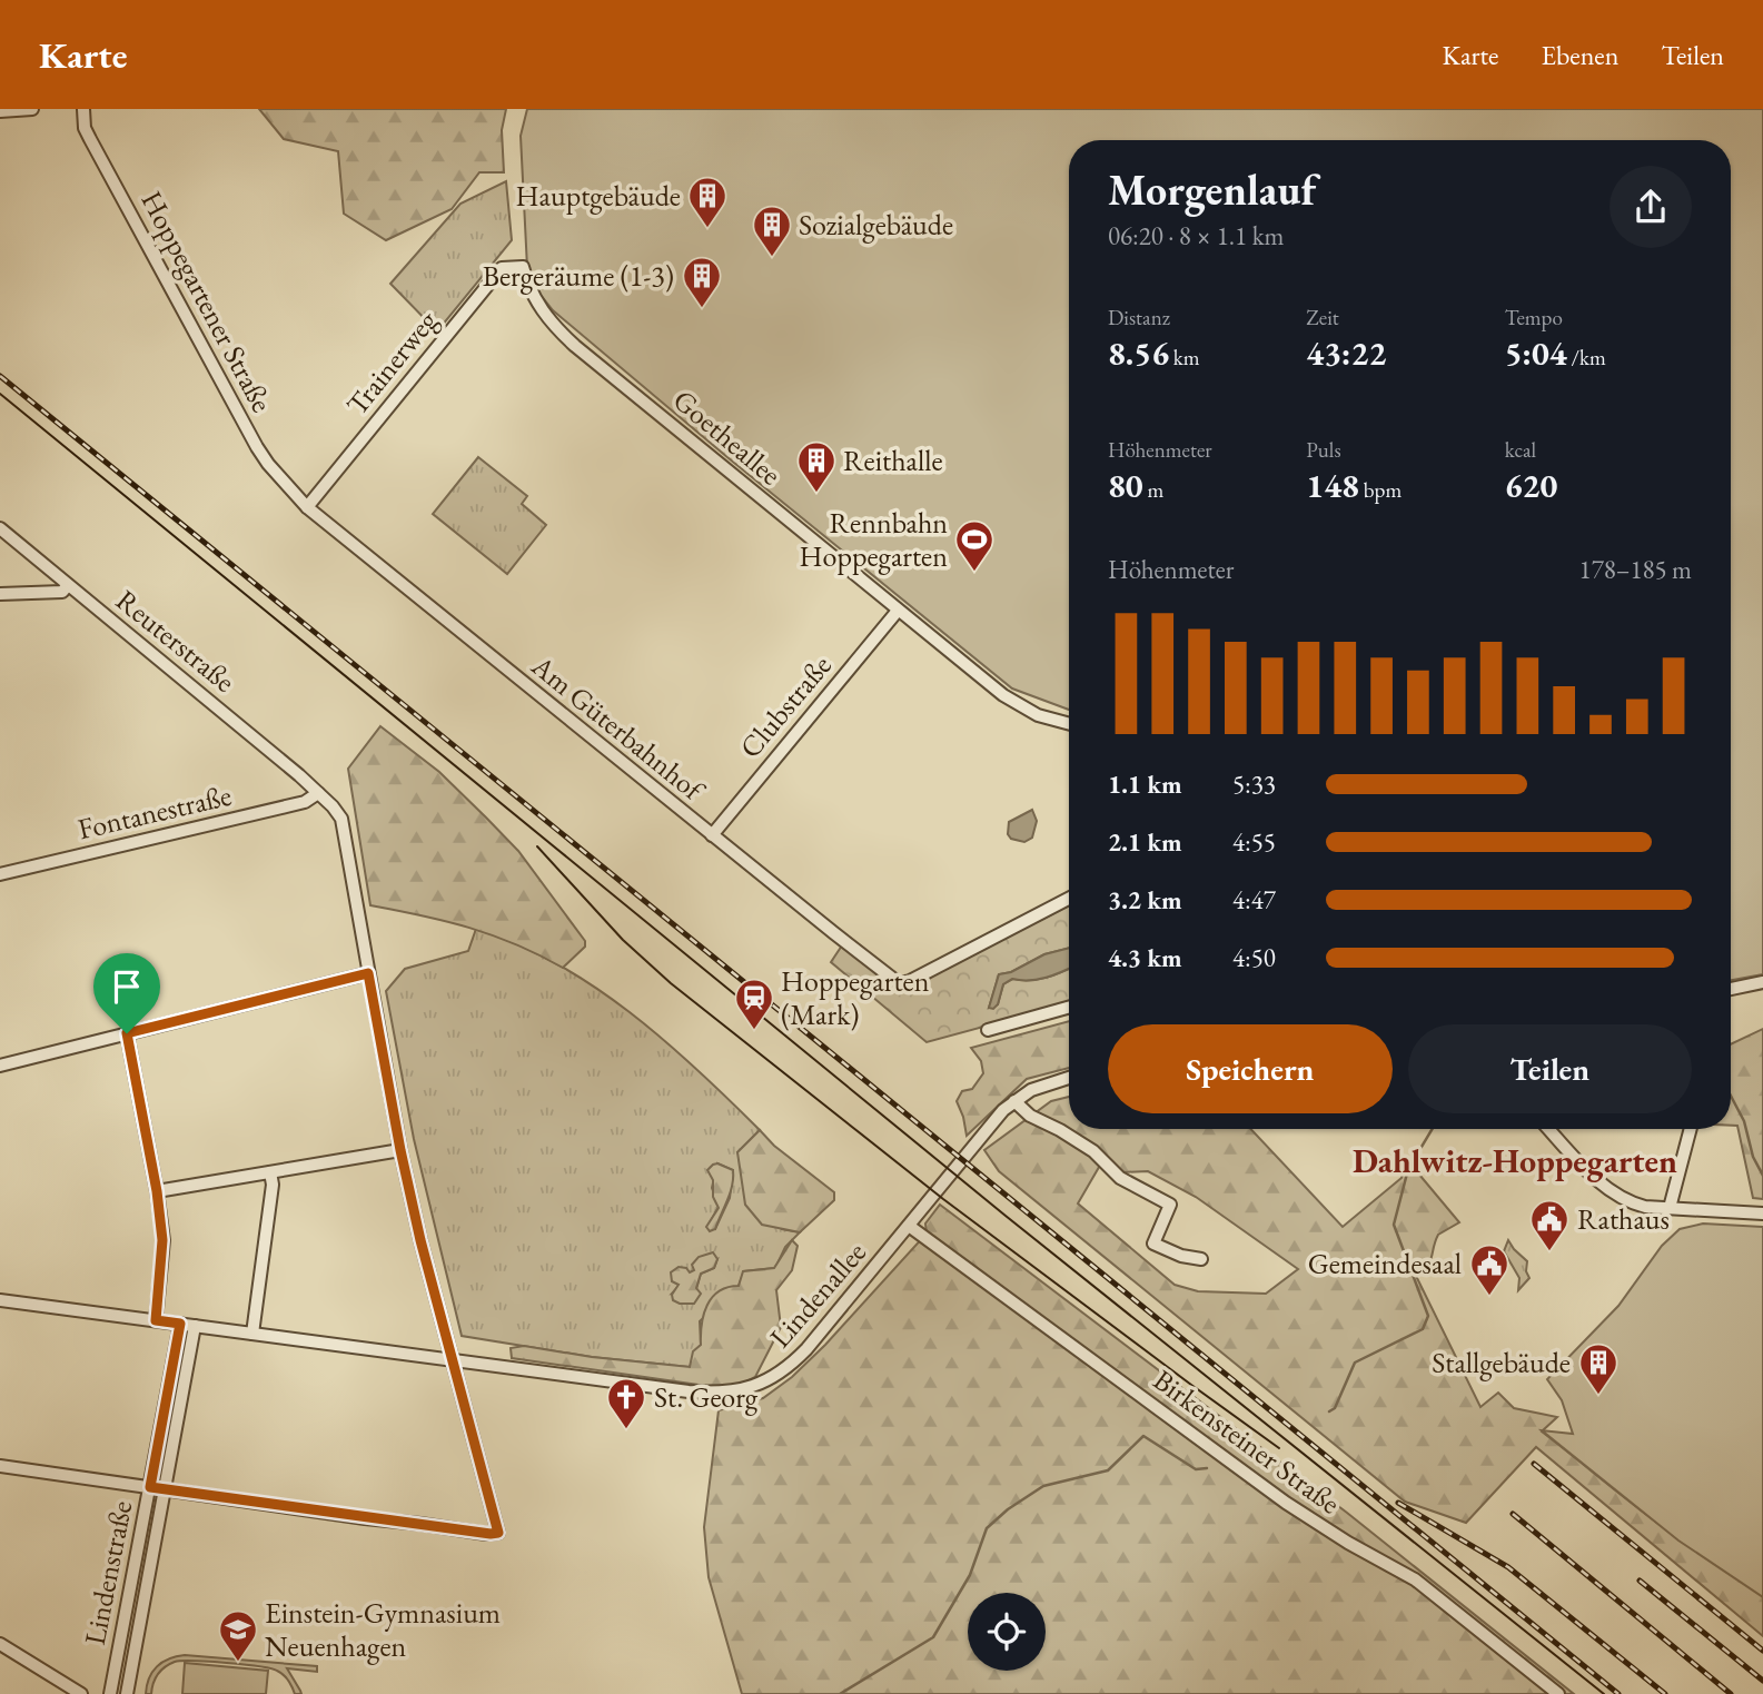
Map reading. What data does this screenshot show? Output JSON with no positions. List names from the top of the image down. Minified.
{"streets":{"street":["Hoppegartener Straße","Trainerweg","Goetheallee","Reuterstraße","Clubstraße","Am Güterbahnhof","Fontanestraße","Lindenallee","Birkensteiner Straße","Lindenstraße"]},"crossings":[["Hoppegartener Straße","Trainerweg"],["Hoppegartener Straße","Am Güterbahnhof"],["Trainerweg","Goetheallee"],["Trainerweg","Am Güterbahnhof"],["Goetheallee","Clubstraße"],["Reuterstraße","Fontanestraße"],["Reuterstraße","Lindenallee"],["Reuterstraße","Lindenstraße"],["Clubstraße","Am Güterbahnhof"],["Lindenallee","Birkensteiner Straße"],["Lindenallee","Lindenstraße"]],"districts":["Dahlwitz-Hoppegarten"],"places":{"building":["Hauptgebäude","Sozialgebäude","Bergeräume (1-3)","Reithalle","Stallgebäude"],"sports":["Rennbahn Hoppegarten"],"station":["Hoppegarten (Mark)"],"public building":["Rathaus","Gemeindesaal"],"church":["St. Georg"],"school or university":["Einstein-Gymnasium Neuenhagen"]},"page":{"header":"Karte","nav":["Karte","Ebenen","Teilen"],"heading":["Morgenlauf","06:20 · 8 × 1.1 km"],"stats":[["Distanz","8.56 km"],["Zeit","43:22"],["Tempo","5:04 /km"],["Höhenmeter","80 m"],["Puls","148 bpm"],["kcal","620"]],"chart":["Höhenmeter","178–185 m"],"list":[{"name":"1.1 km","note":"5:33"},{"name":"2.1 km","note":"4:55"},{"name":"3.2 km","note":"4:47"},{"name":"4.3 km","note":"4:50"}],"buttons":["Speichern","Teilen"]}}
